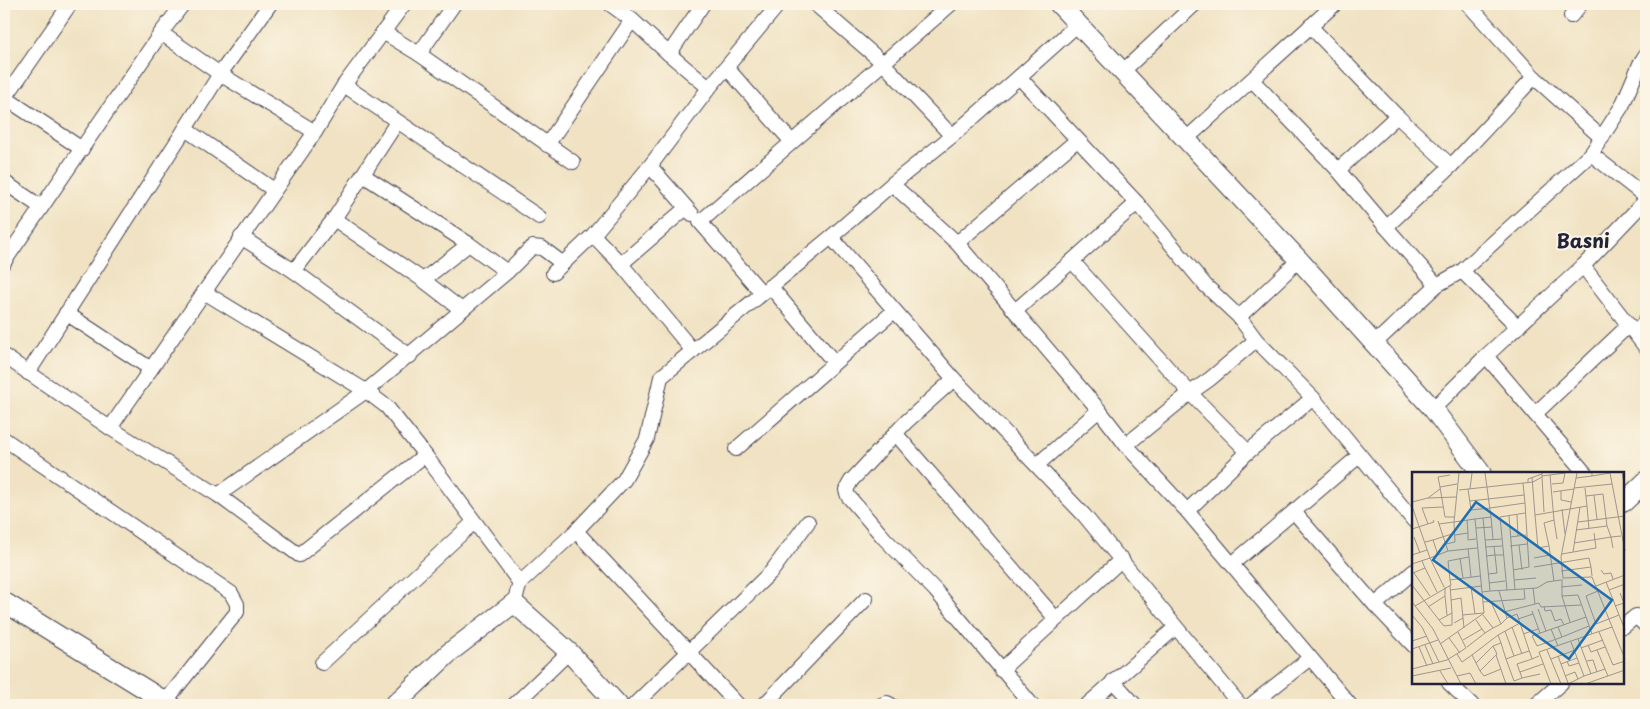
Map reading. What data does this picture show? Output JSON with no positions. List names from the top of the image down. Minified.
{"districts":["Basni"]}
